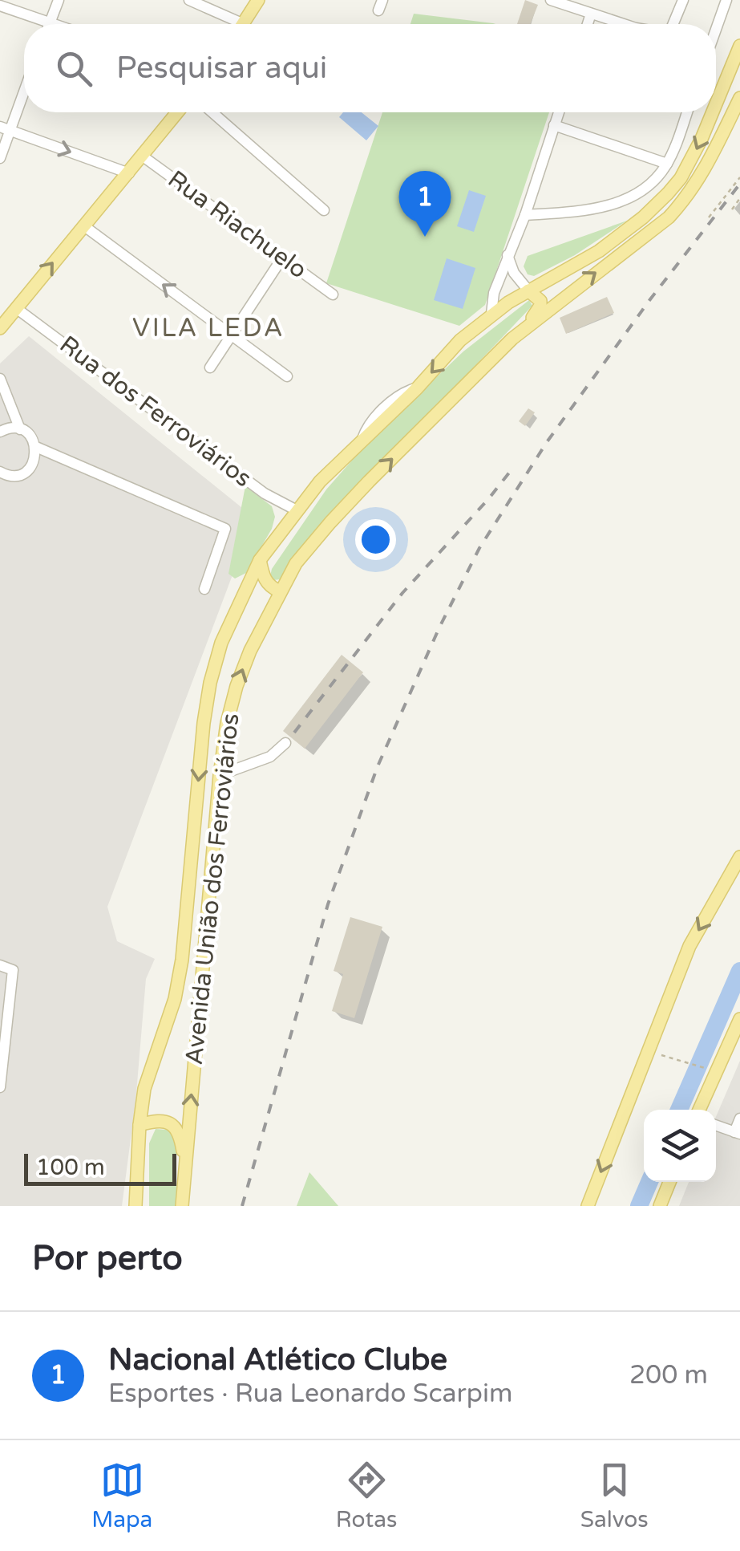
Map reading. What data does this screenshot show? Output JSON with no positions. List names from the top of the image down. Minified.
{"streets":{"main road":["Avenida União dos Ferroviários"],"street":["Rua Riachuelo","Rua dos Ferroviários"]},"crossings":[["Rua dos Ferroviários","Avenida União dos Ferroviários"]],"districts":["VILA LEDA"],"scale_bar":"100 m","page":{"search":"Pesquisar aqui","pins":"1","scale":"100 m","heading":"Por perto","list":[{"mark":"1","name":"Nacional Atlético Clube","note":"Esportes · Rua Leonardo Scarpim","value":"200 m"}],"nav":["Mapa","Rotas","Salvos"]}}
